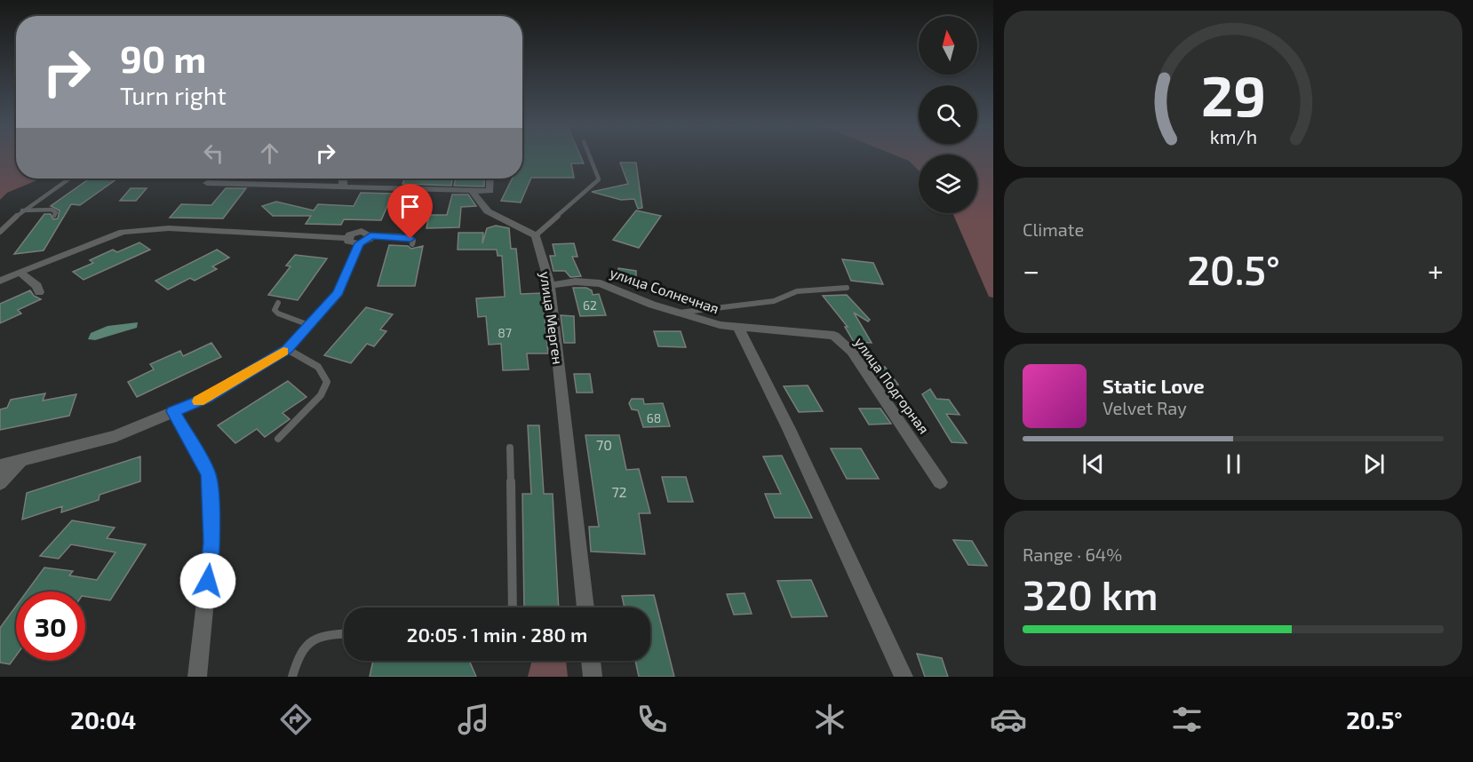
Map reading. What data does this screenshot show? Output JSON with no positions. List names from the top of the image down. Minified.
{"streets":{"street":["улица Солнечная","улица Мерген","улица Подгорная"]},"crossings":[["улица Солнечная","улица Мерген"],["улица Солнечная","улица Подгорная"]],"house_numbers":["62","87","68","70","72"],"north":"top","page":{"turn":["90 m","Turn right"],"tile":["Climate",["Range · 64%","320 km"]],"heat":["−","20.5°","+"],"song":["Static Love","Velvet Ray"],"limit":"30","trip":"20:05 · 1 min · 280 m","tabs":["20:04","20.5°"],"gauge":["29","km/h"]}}
